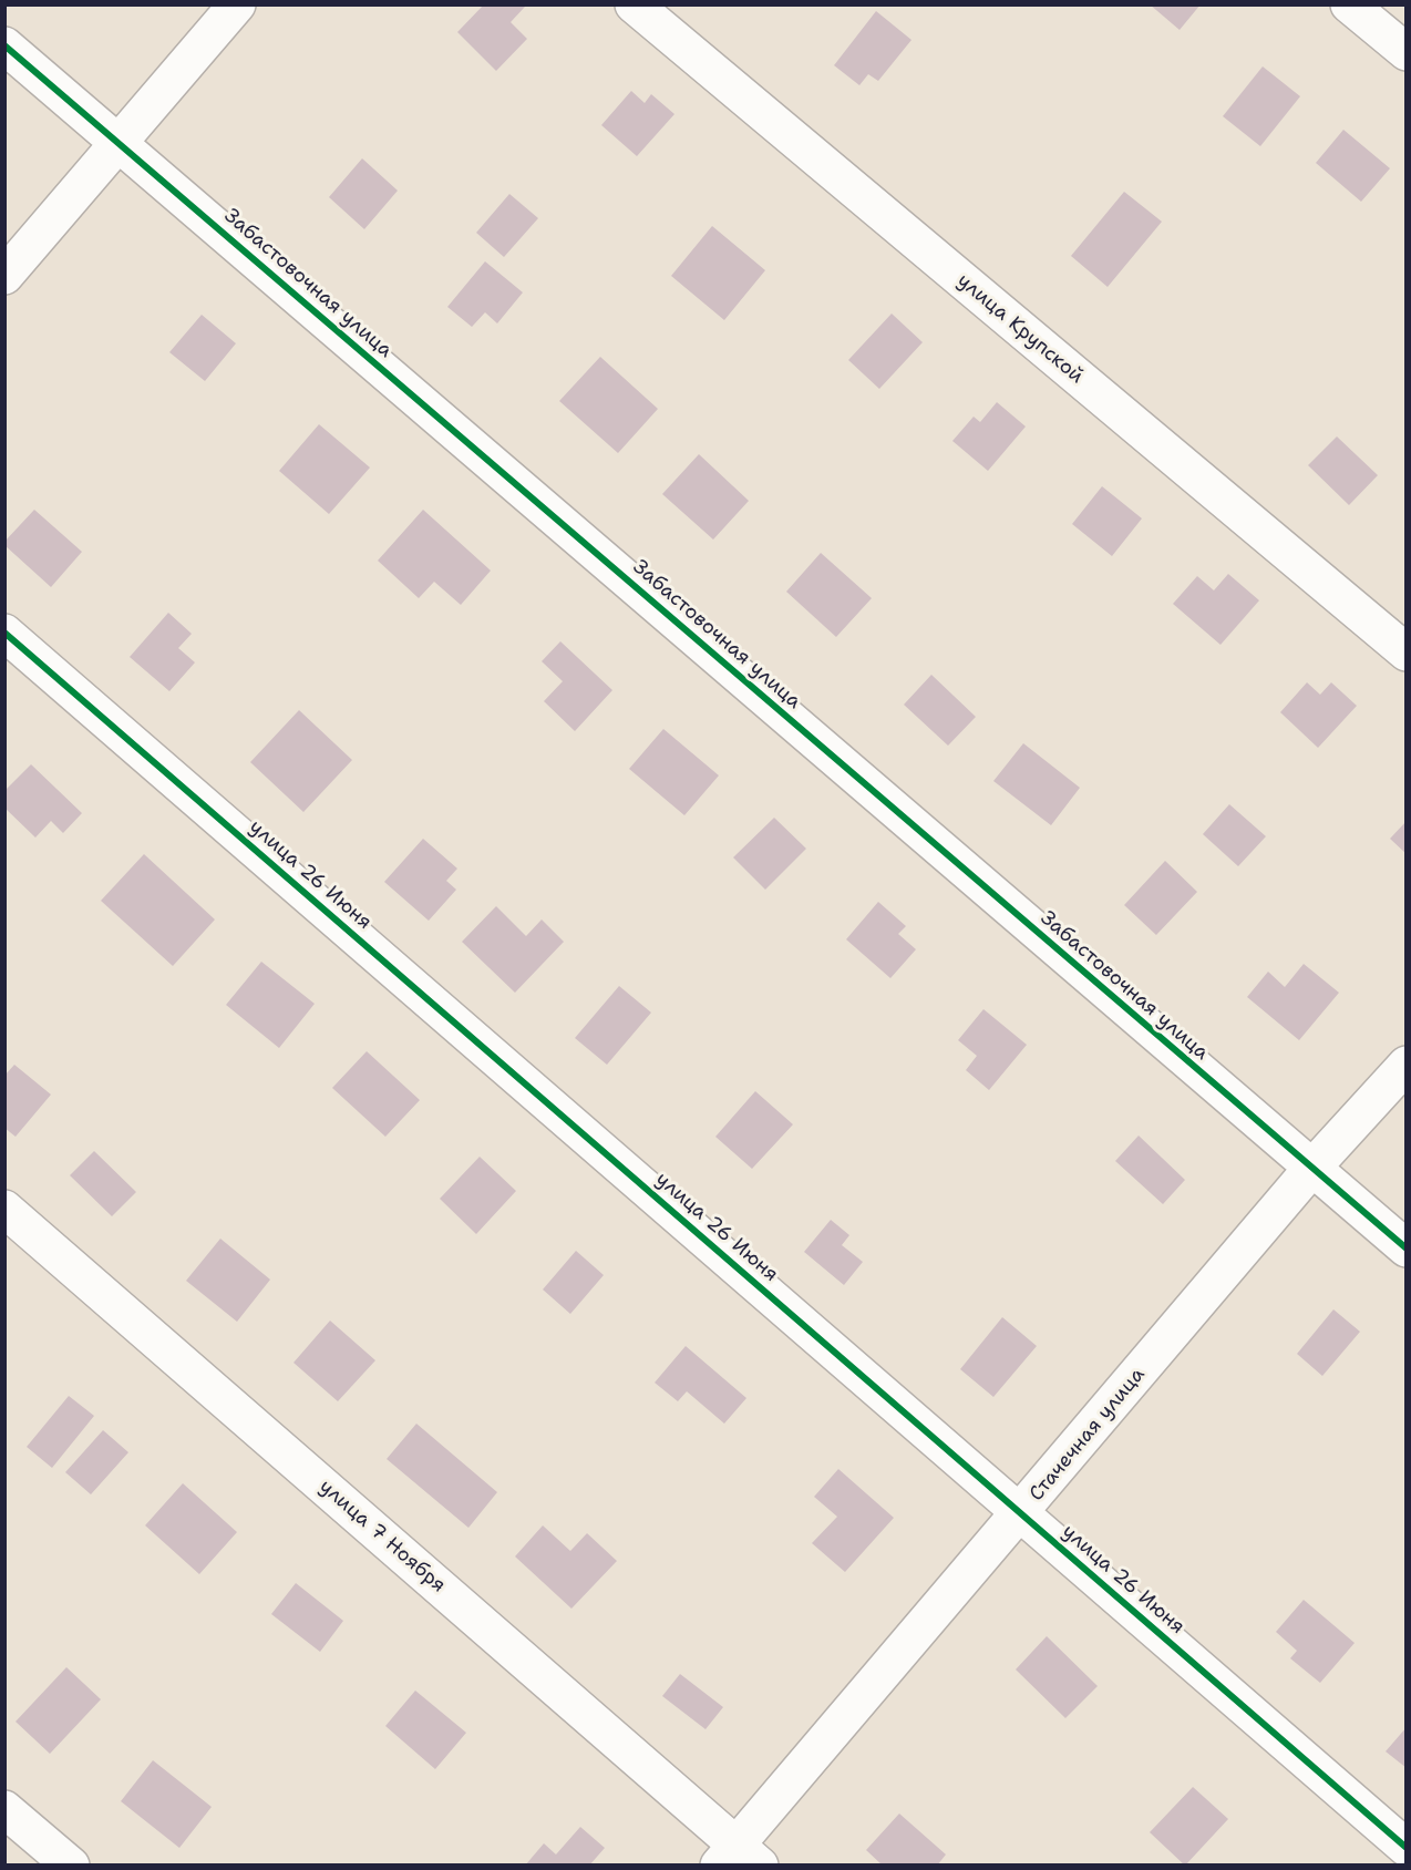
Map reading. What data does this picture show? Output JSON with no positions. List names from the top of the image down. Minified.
{"streets":{"street":["Забастовочная улица","улица Крупской","улица 26 Июня","Стачечная улица","улица 7 Ноября"]},"crossings":[["Забастовочная улица","Стачечная улица"],["улица 26 Июня","Стачечная улица"],["Стачечная улица","улица 7 Ноября"]]}
